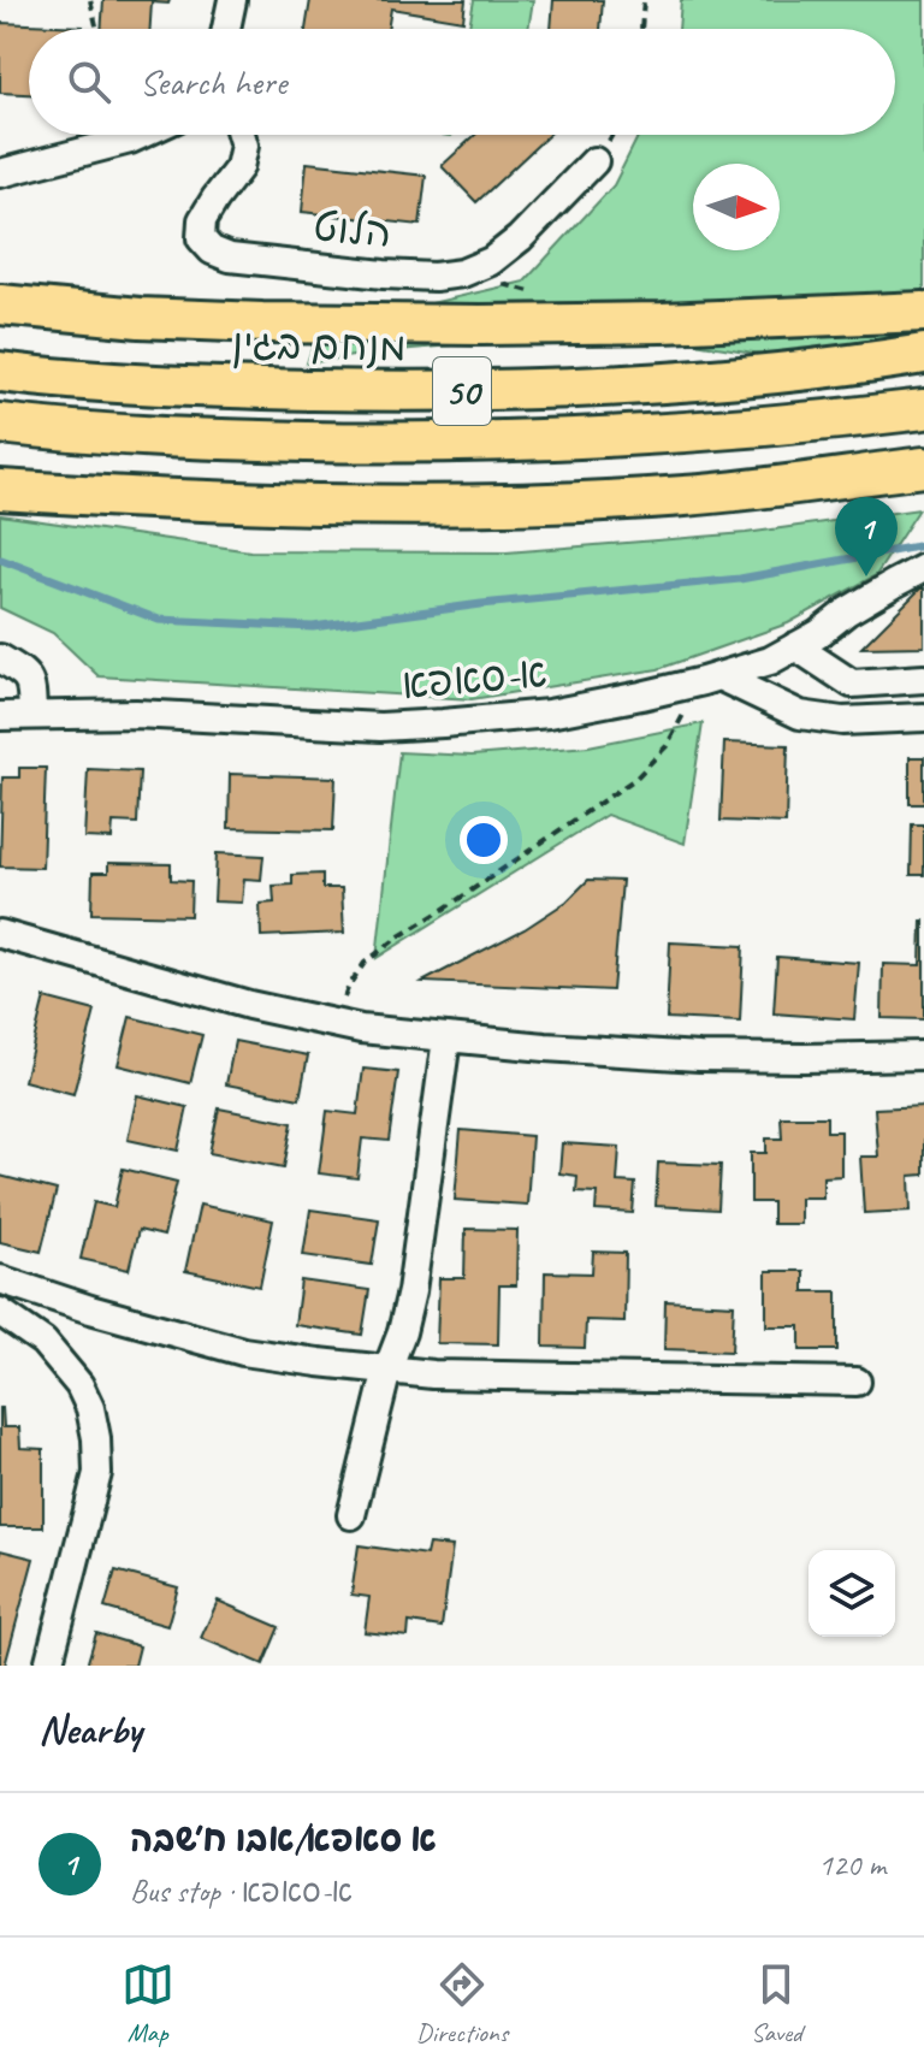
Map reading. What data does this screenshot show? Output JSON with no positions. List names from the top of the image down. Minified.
{"streets":{"highway":["מנחם בגין","50"],"street":["הלוט","א-סאפא"]},"north":"right","page":{"search":"Search here","pins":"1","heading":"Nearby","list":[{"mark":"1","name":"א סאפא/אבו ח׳שבה","note":"Bus stop · א-סאפא","value":"120 m"}],"nav":["Map","Directions","Saved"]}}
